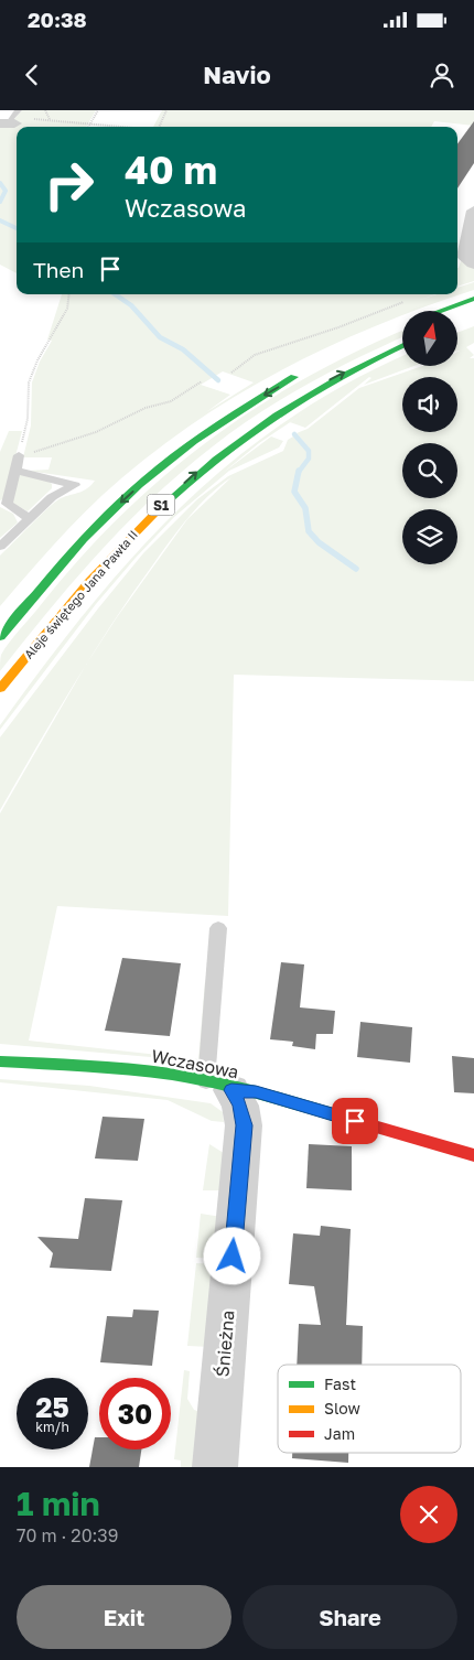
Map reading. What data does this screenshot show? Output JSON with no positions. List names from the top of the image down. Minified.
{"streets":{"main road":["S1","Aleje świętego Jana Pawła II","Wczasowa"],"street":["Śnieżna"]},"crossings":[["Wczasowa","Śnieżna"]],"legend":["Fast","Slow","Jam"],"north":"top","page":{"status":"20:38","header":"Navio","turn":["40 m","Wczasowa"],"then":"Then","speed":"25 km/h","limit":"30","heading":["1 min","70 m · 20:39"],"buttons":["Exit","Share"]}}
